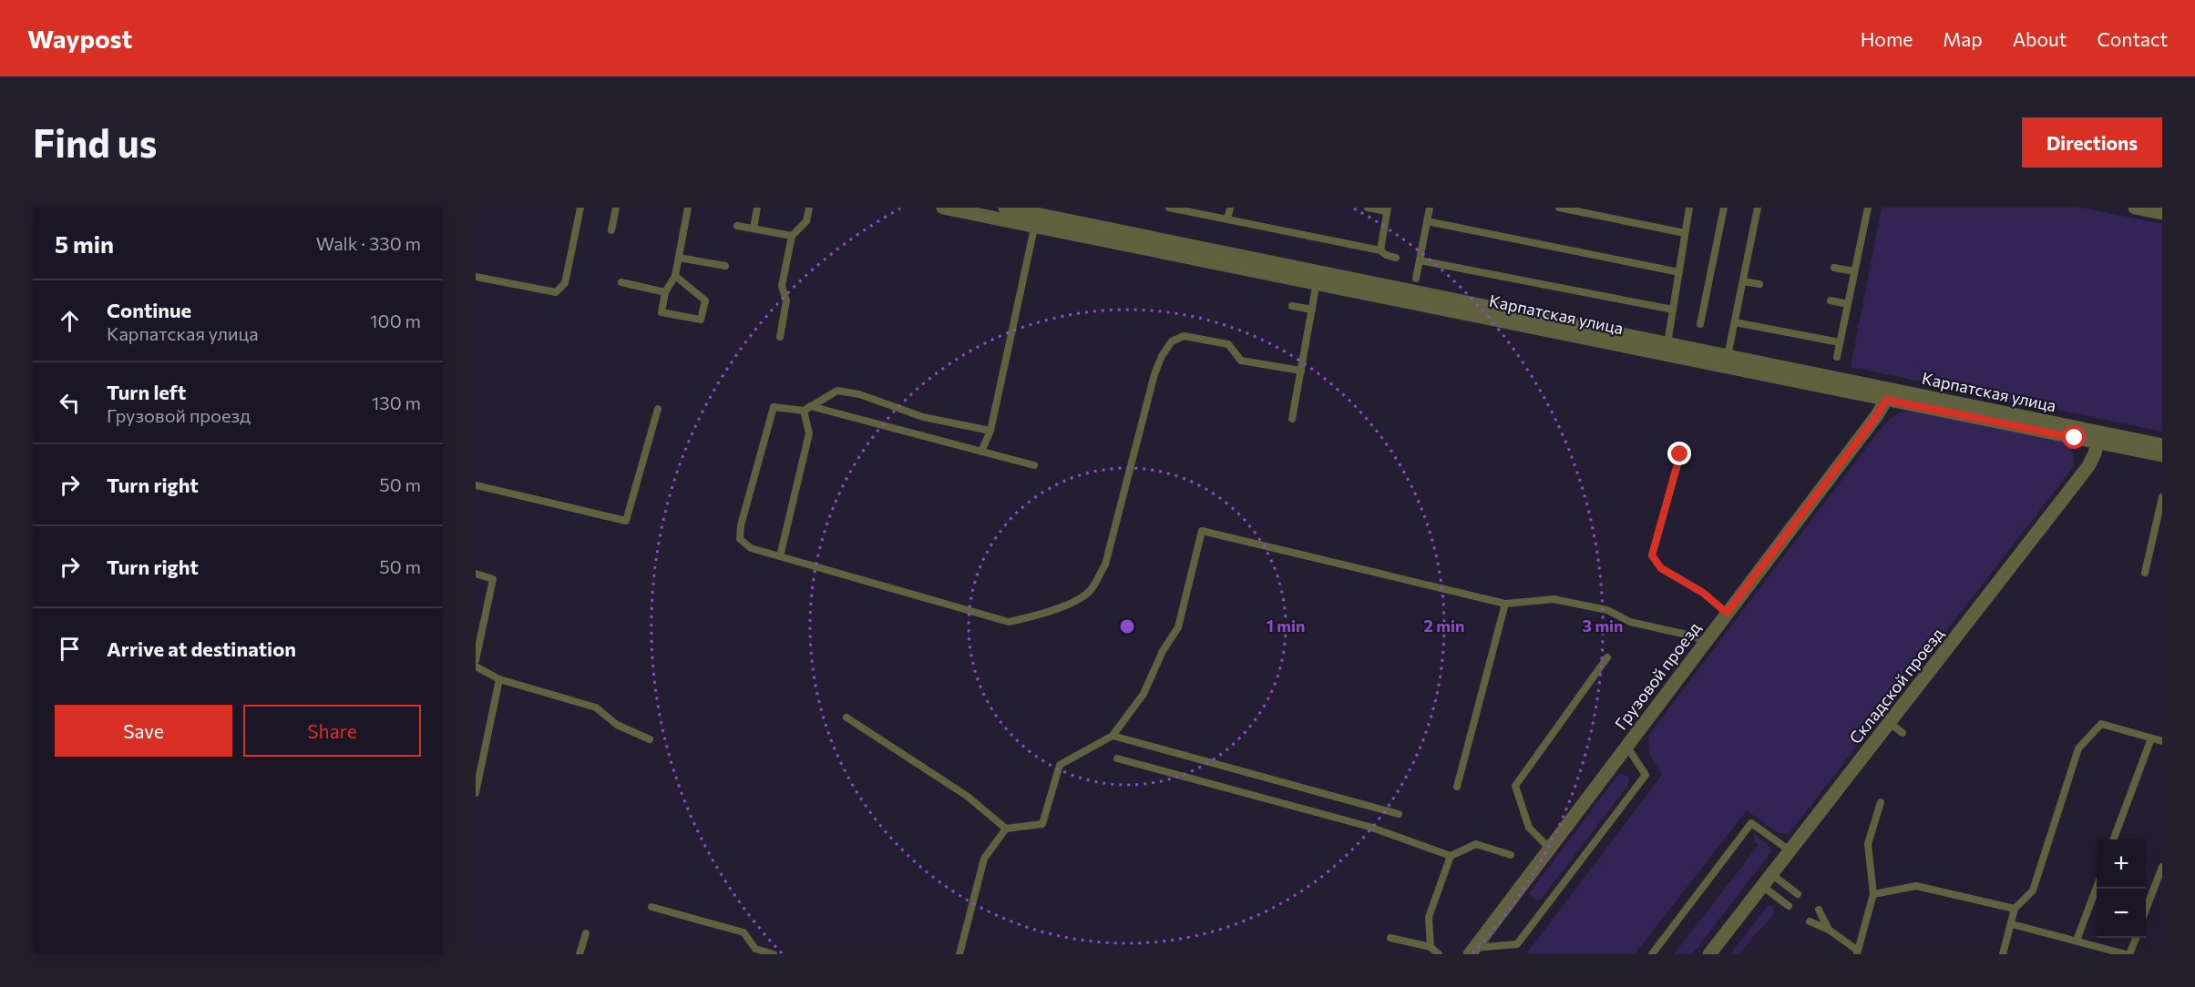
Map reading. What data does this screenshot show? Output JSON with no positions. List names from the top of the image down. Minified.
{"streets":{"street":["Карпатская улица","Грузовой проезд","Складской проезд"]},"crossings":[["Карпатская улица","Грузовой проезд"],["Карпатская улица","Складской проезд"]],"page":{"header":"Waypost","nav":["Home","Map","About","Contact"],"buttons":["Directions",["Save","Share"]],"title":"Find us","heading":["5 min","Walk · 330 m"],"list":[["Continue","Карпатская улица","100 m"],["Turn left","Грузовой проезд","130 m"],["Turn right","50 m"],["Turn right","50 m"],"Arrive at destination"],"map_buttons":["+","−"]},"rings":["1 min","2 min","3 min"]}
